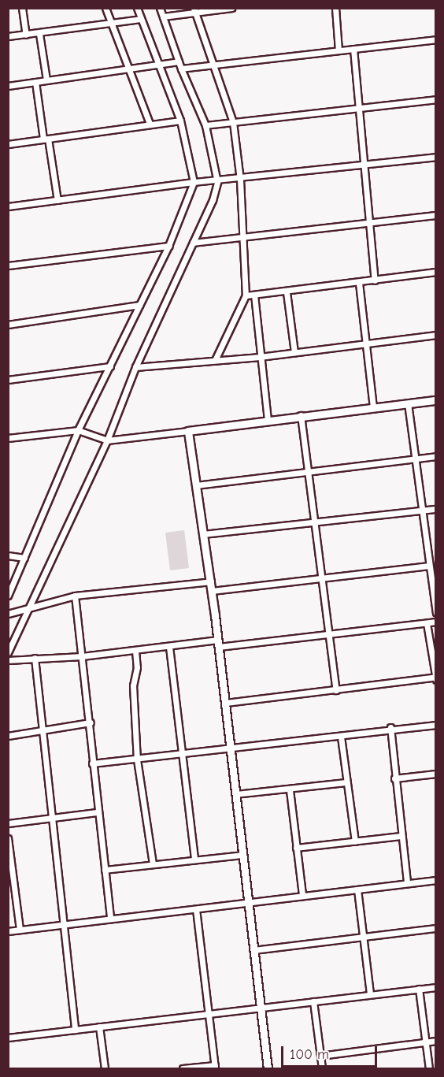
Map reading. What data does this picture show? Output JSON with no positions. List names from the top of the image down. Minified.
{"scale_bar":"100 m"}
